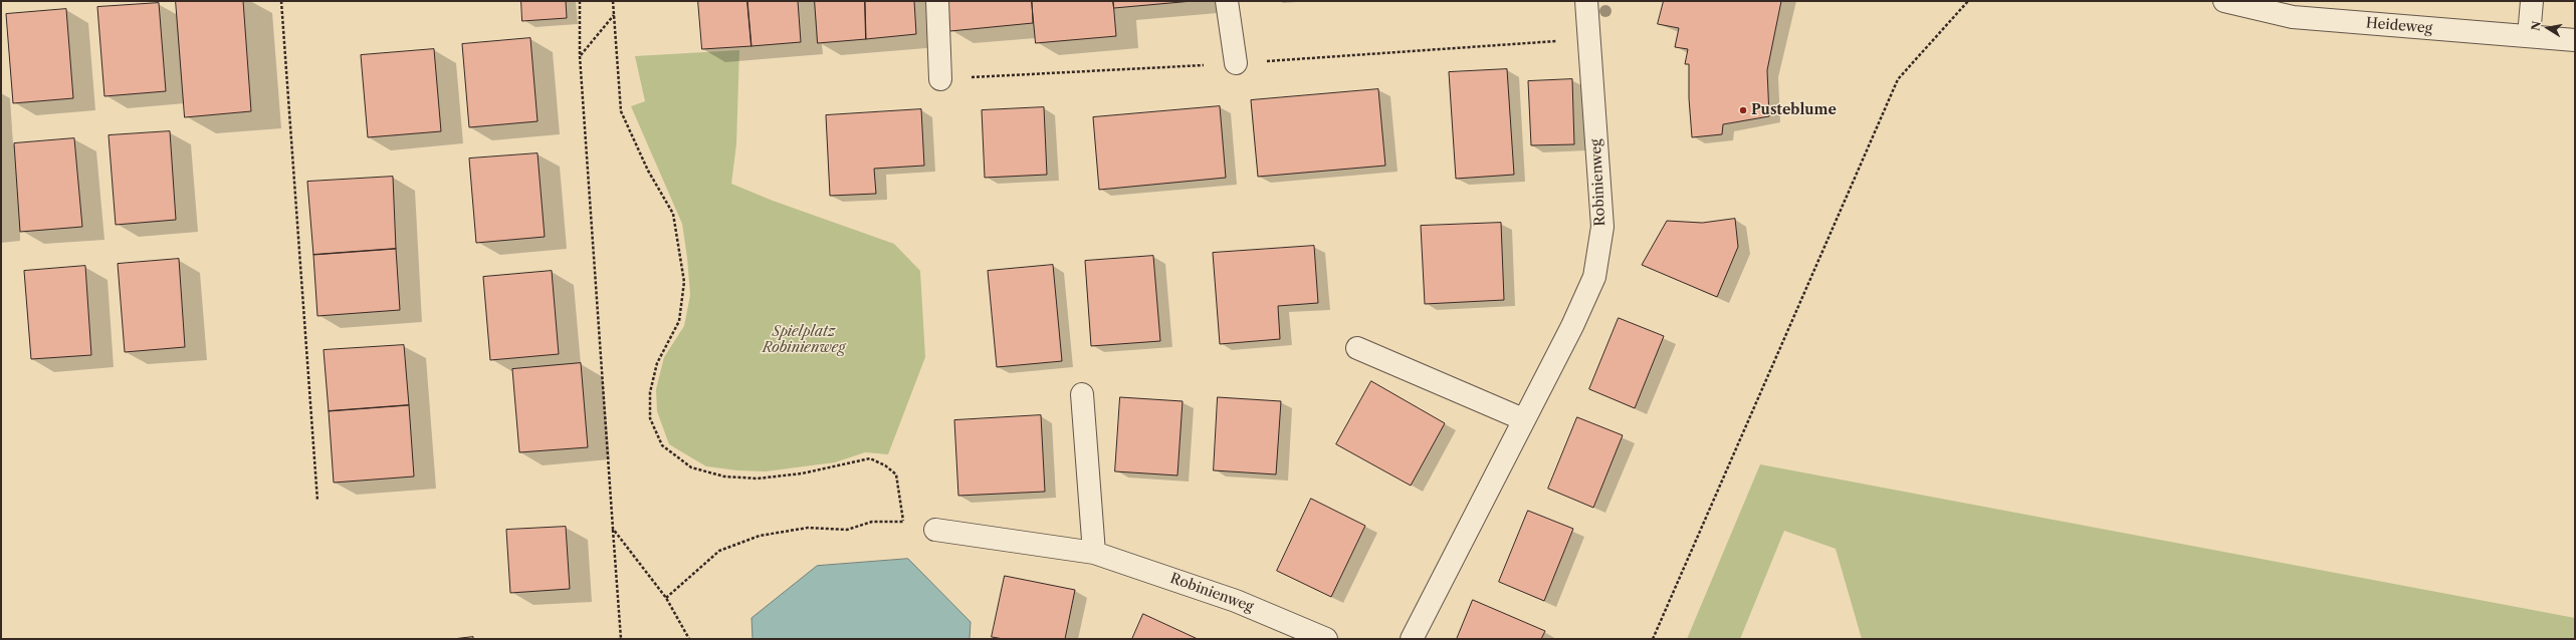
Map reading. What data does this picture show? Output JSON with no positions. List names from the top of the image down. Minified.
{"streets":{"street":["Heideweg","Robinienweg"]},"parks":["Spielplatz Robinienweg"],"places":["Pusteblume"],"north":"left"}
